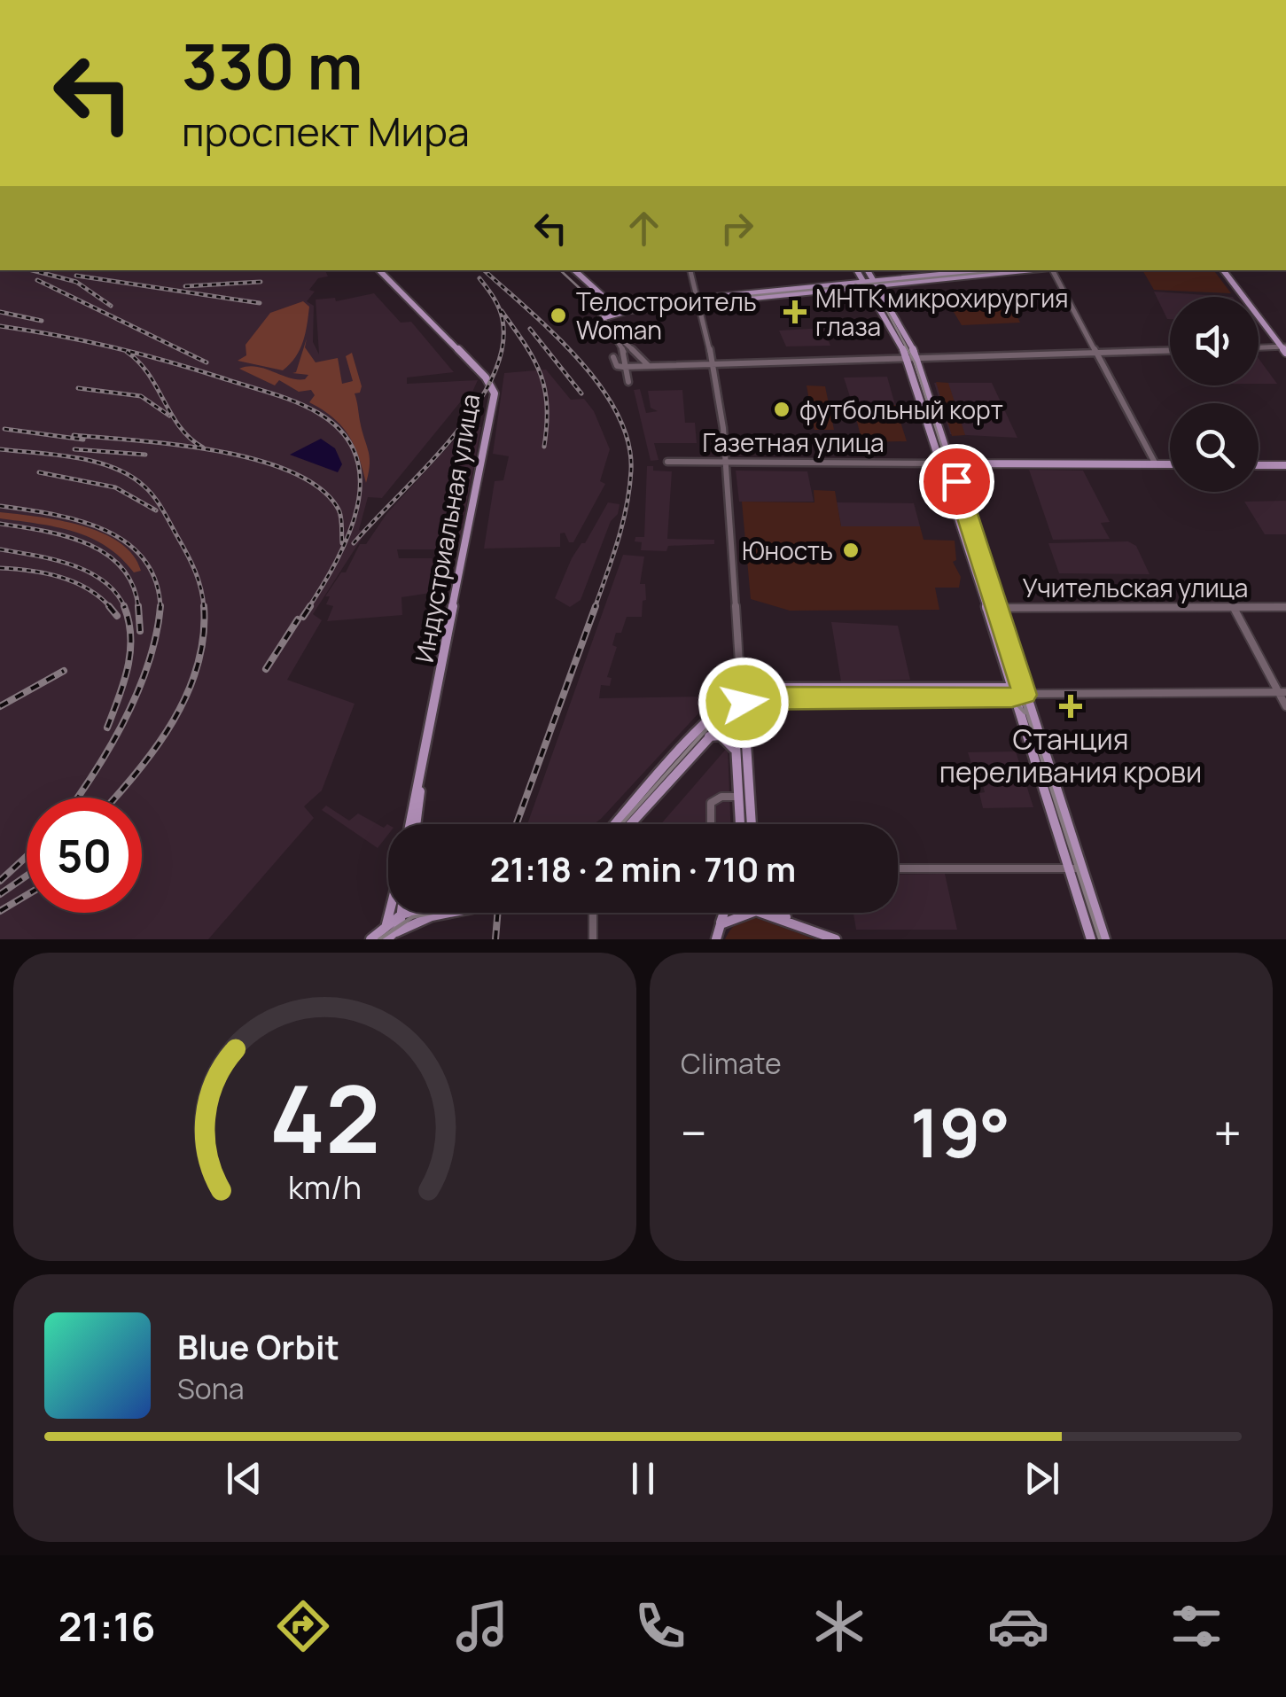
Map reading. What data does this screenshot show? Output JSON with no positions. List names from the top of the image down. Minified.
{"streets":{"main road":["Газетная улица","Индустриальная улица"],"street":["Учительская улица"]},"places":{"health":["МНТК микрохирургия глаза","Станция переливания крови"],"other":["Телостроитель Woman","футбольный корт","Юность"]},"page":{"turn":["330 m","проспект Мира"],"limit":"50","trip":"21:18 · 2 min · 710 m","tile":"Climate","heat":["−","19°","+"],"song":["Blue Orbit","Sona"],"tabs":"21:16","gauge":["42","km/h"]}}
